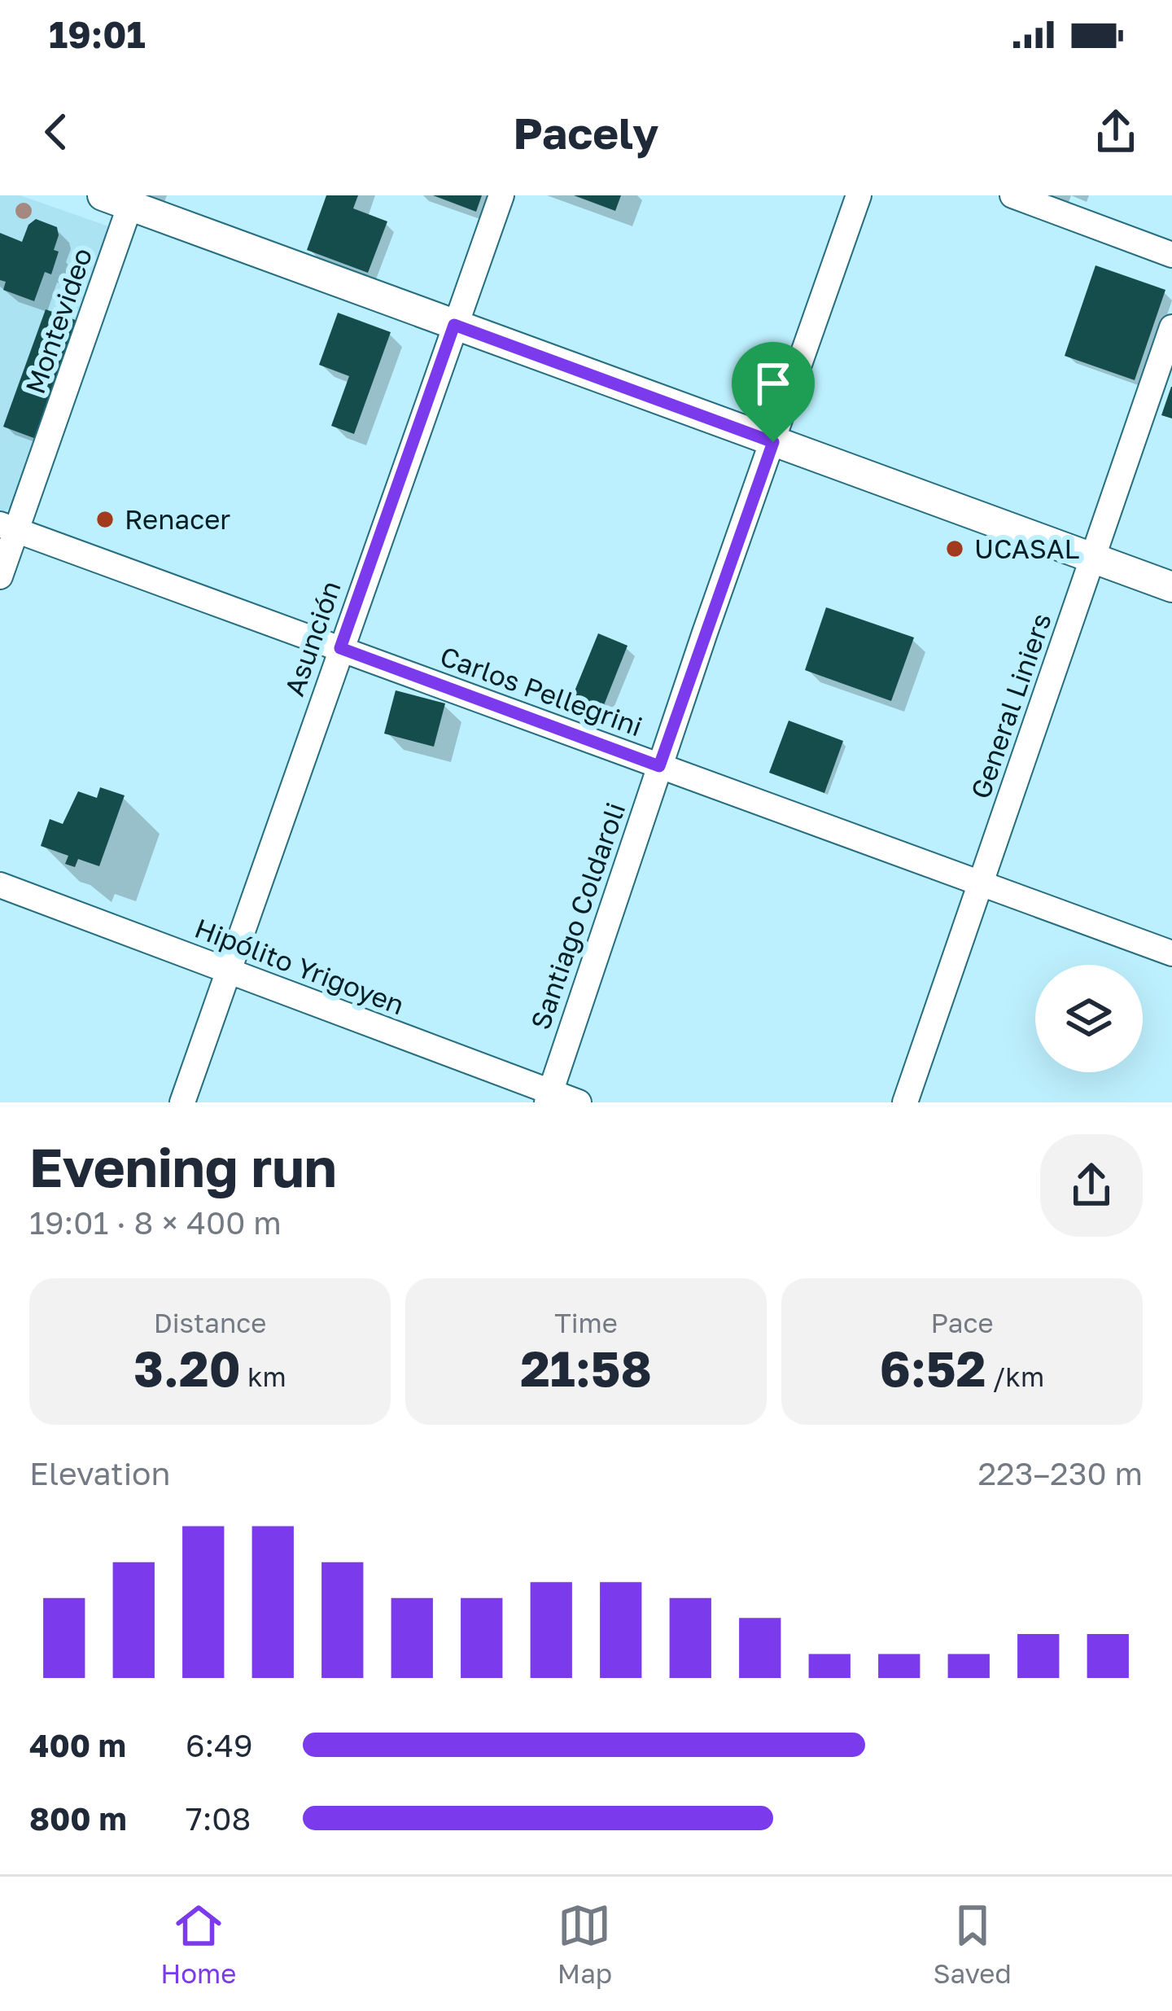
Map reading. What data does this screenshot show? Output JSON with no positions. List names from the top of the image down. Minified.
{"streets":{"street":["Montevideo","Asunción","Carlos Pellegrini","General Liniers","Santiago Coldaroli","Hipólito Yrigoyen"]},"crossings":[["Montevideo","Carlos Pellegrini"],["Asunción","Carlos Pellegrini"],["Asunción","Hipólito Yrigoyen"],["Carlos Pellegrini","General Liniers"],["Carlos Pellegrini","Santiago Coldaroli"],["Santiago Coldaroli","Hipólito Yrigoyen"]],"places":["Renacer","UCASAL"],"page":{"status":"19:01","header":"Pacely","heading":["Evening run","19:01 · 8 × 400 m"],"stats":[["Distance","3.20 km"],["Time","21:58"],["Pace","6:52 /km"]],"chart":["Elevation","223–230 m"],"list":[{"name":"400 m","note":"6:49"},{"name":"800 m","note":"7:08"}],"tabs":["Home","Map","Saved"]}}
